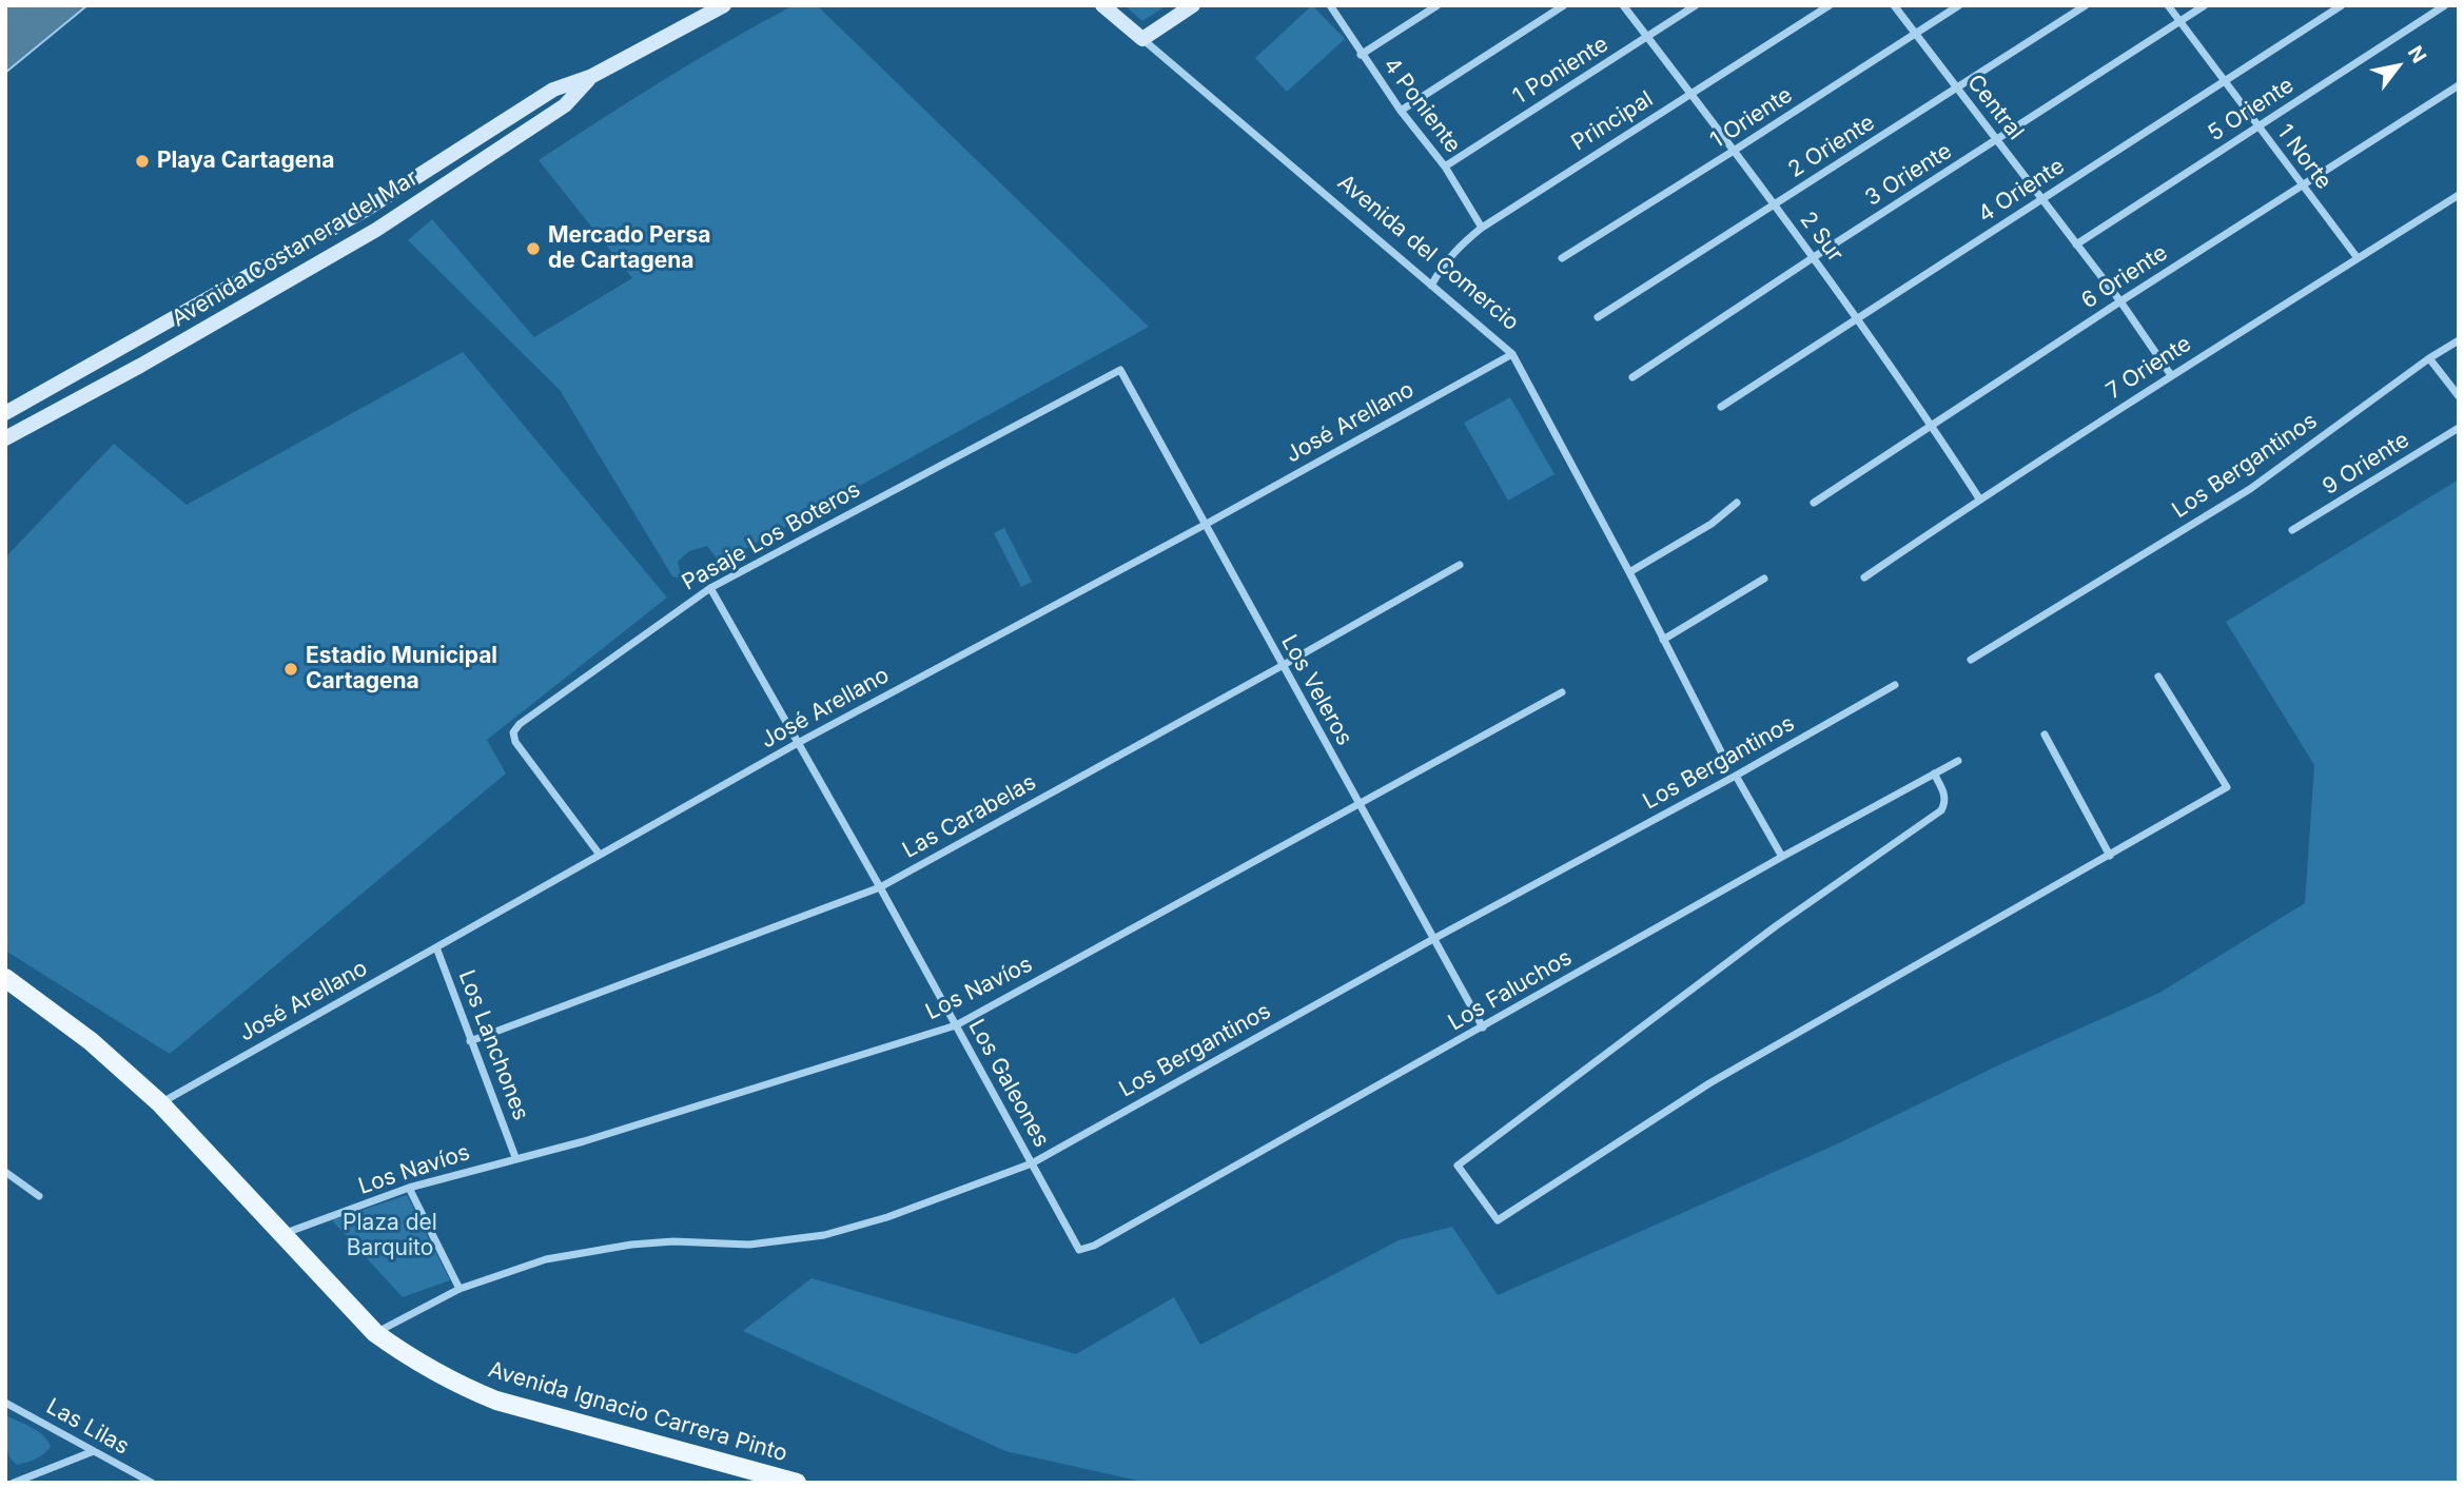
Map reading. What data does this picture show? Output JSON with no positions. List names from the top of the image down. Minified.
{"streets":{"main road":["Avenida Ignacio Carrera Pinto"],"street":["1 Poniente","4 Poniente","Central","5 Oriente","1 Oriente","Principal","2 Oriente","1 Norte","3 Oriente","4 Oriente","2 Sur","Avenida Costanera del Mar","Avenida del Comercio","6 Oriente","7 Oriente","José Arellano","9 Oriente","Los Bergantinos","Pasaje Los Boteros","Los Veleros","Las Carabelas","Los Navíos","Los Faluchos","Los Lanchones","Los Galeones","Las Lilas"]},"crossings":[["1 Poniente","4 Poniente"],["1 Poniente","2 Sur"],["4 Poniente","Principal"],["Central","5 Oriente"],["Central","1 Oriente"],["Central","2 Oriente"],["Central","3 Oriente"],["Central","4 Oriente"],["Central","6 Oriente"],["Central","7 Oriente"],["5 Oriente","1 Norte"],["1 Oriente","2 Sur"],["Principal","2 Sur"],["Principal","Avenida del Comercio"],["2 Oriente","2 Sur"],["1 Norte","3 Oriente"],["1 Norte","4 Oriente"],["1 Norte","6 Oriente"],["1 Norte","7 Oriente"],["3 Oriente","2 Sur"],["4 Oriente","2 Sur"],["2 Sur","6 Oriente"],["2 Sur","7 Oriente"],["Avenida del Comercio","José Arellano"],["José Arellano","Pasaje Los Boteros"],["José Arellano","Los Veleros"],["José Arellano","Los Lanchones"],["José Arellano","Los Galeones"],["José Arellano","Avenida Ignacio Carrera Pinto"],["Los Bergantinos","Los Veleros"],["Los Bergantinos","Los Galeones"],["Los Bergantinos","Avenida Ignacio Carrera Pinto"],["Pasaje Los Boteros","Los Veleros"],["Pasaje Los Boteros","Los Galeones"],["Los Veleros","Las Carabelas"],["Los Veleros","Los Navíos"],["Los Veleros","Los Faluchos"],["Las Carabelas","Los Lanchones"],["Las Carabelas","Los Galeones"],["Los Navíos","Los Lanchones"],["Los Navíos","Los Galeones"],["Los Navíos","Avenida Ignacio Carrera Pinto"],["Los Faluchos","Los Galeones"]],"parks":["Plaza del Barquito"],"places":["Playa Cartagena","Mercado Persa de Cartagena","Estadio Municipal Cartagena"],"north":"top right"}
